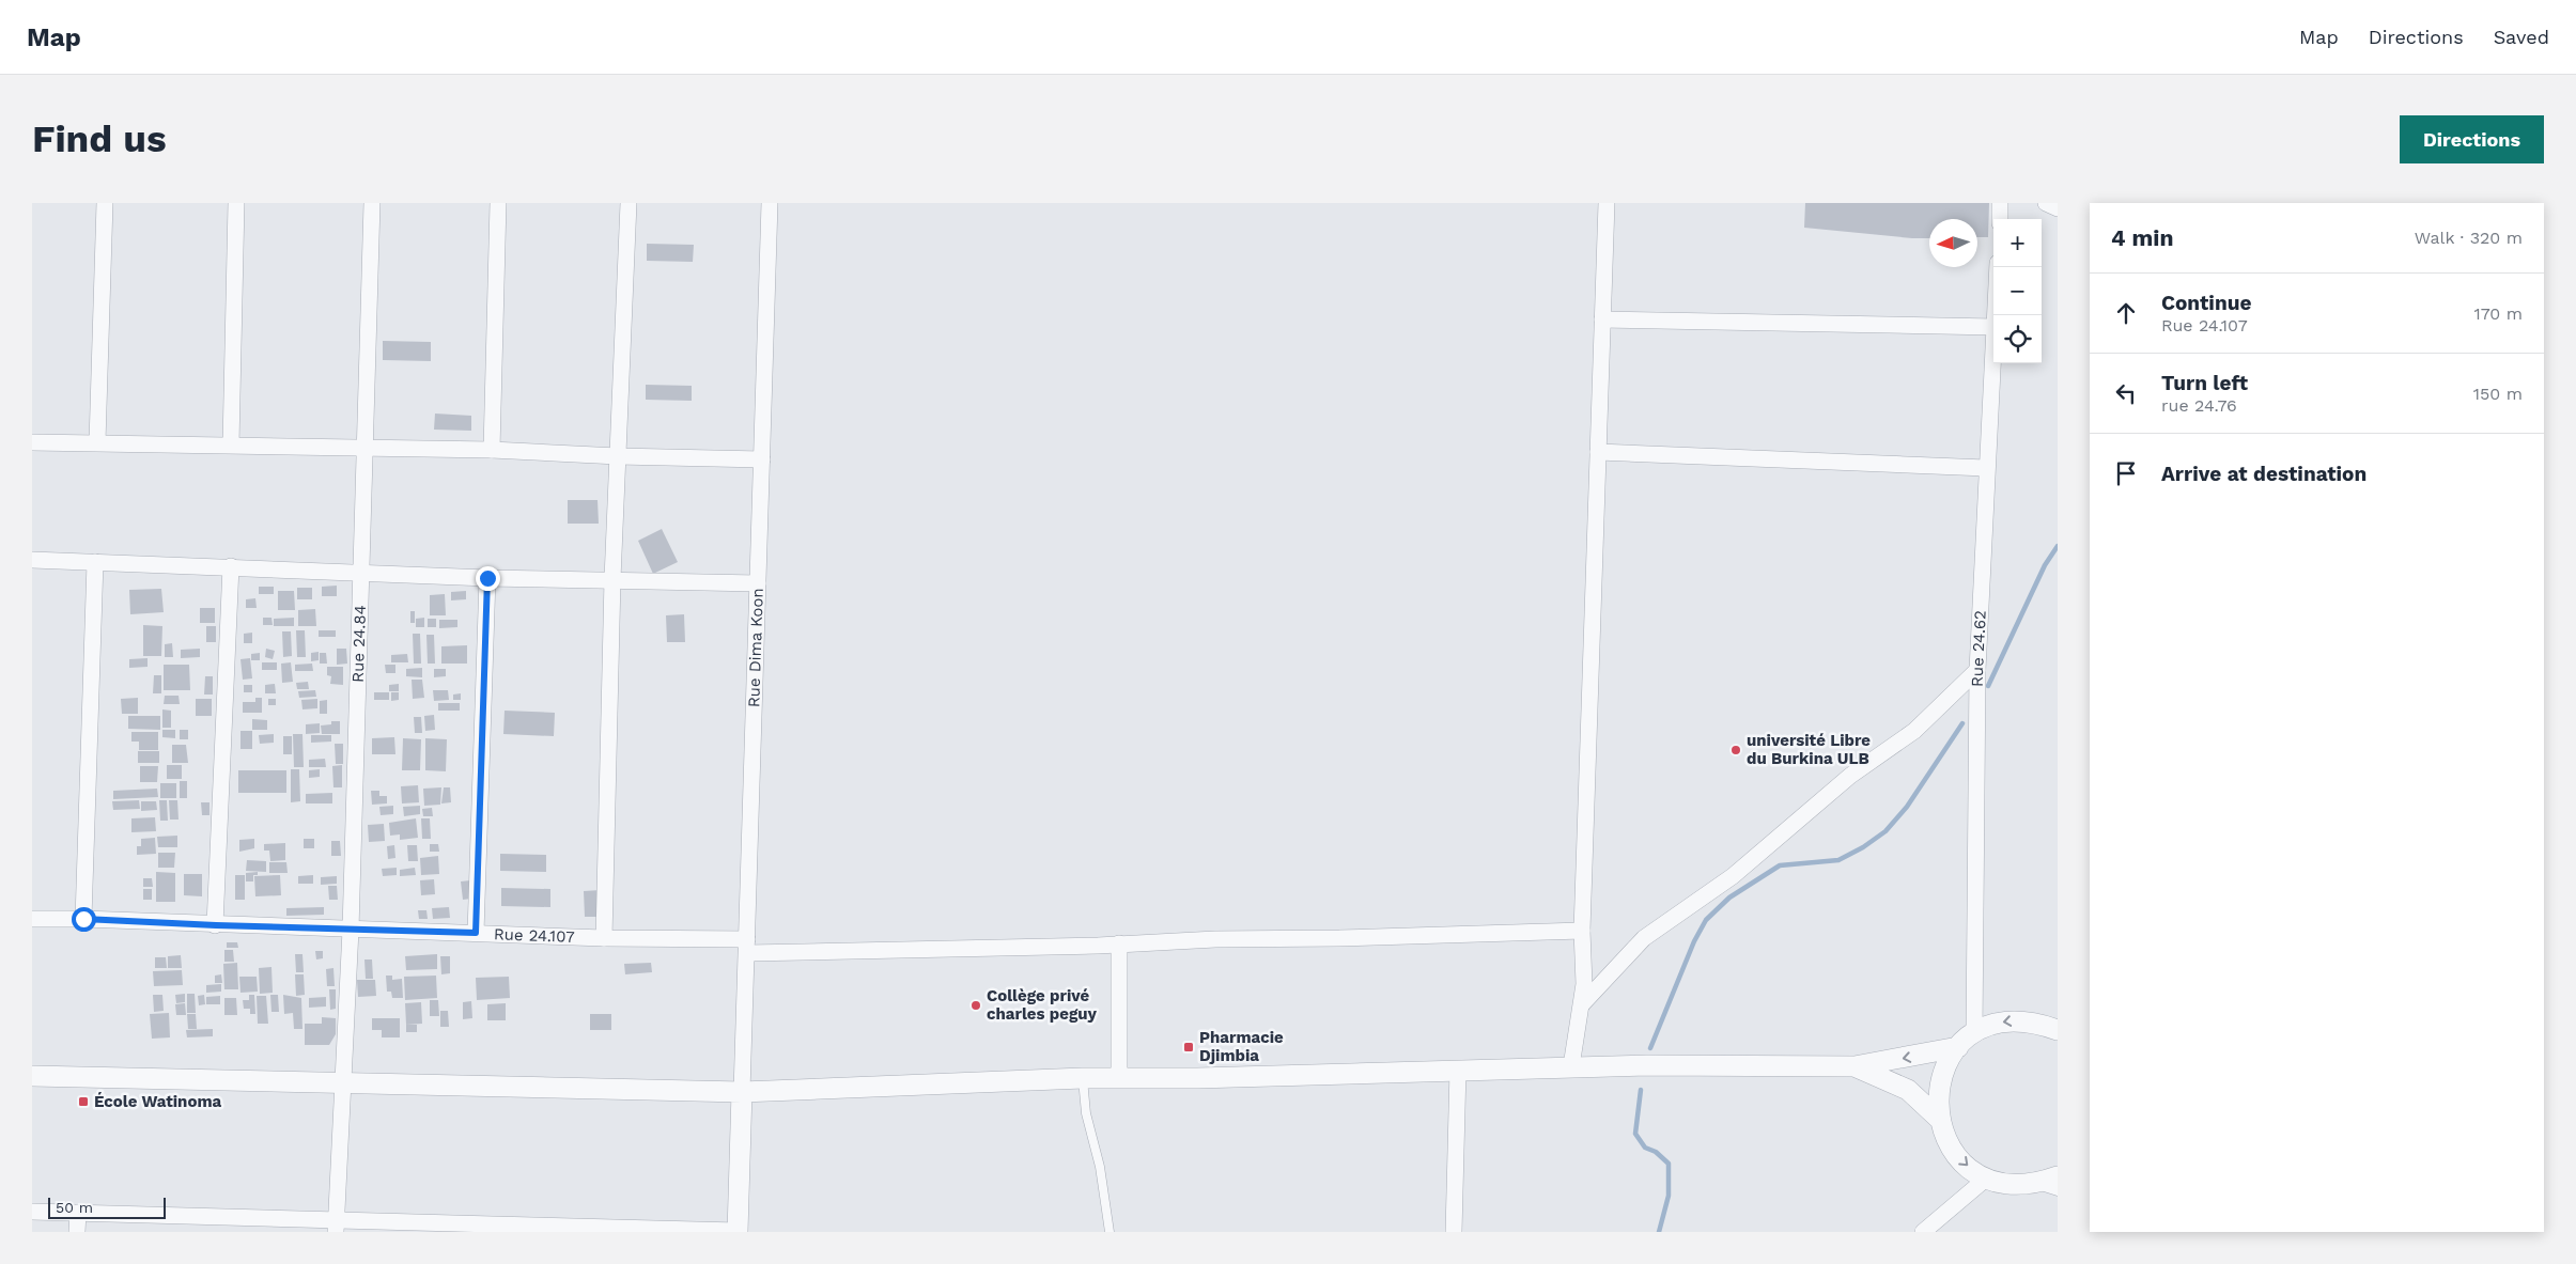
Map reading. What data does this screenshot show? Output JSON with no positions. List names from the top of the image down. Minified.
{"streets":{"street":["Rue 24.84","Rue Dima Koon","Rue 24.62","Rue 24.107"]},"crossings":[["Rue 24.84","Rue 24.107"],["Rue Dima Koon","Rue 24.107"]],"places":{"other":["université Libre du Burkina ULB","Collège privé charles peguy"],"transit":["Pharmacie Djimbia","École Watinoma"]},"scale_bar":"50 m","north":"left","page":{"header":"Map","nav":["Map","Directions","Saved"],"buttons":"Directions","title":"Find us","heading":["4 min","Walk · 320 m"],"map_buttons":["+","−"],"list":[["Continue","Rue 24.107","170 m"],["Turn left","rue 24.76","150 m"],"Arrive at destination"],"scale":"50 m"}}
